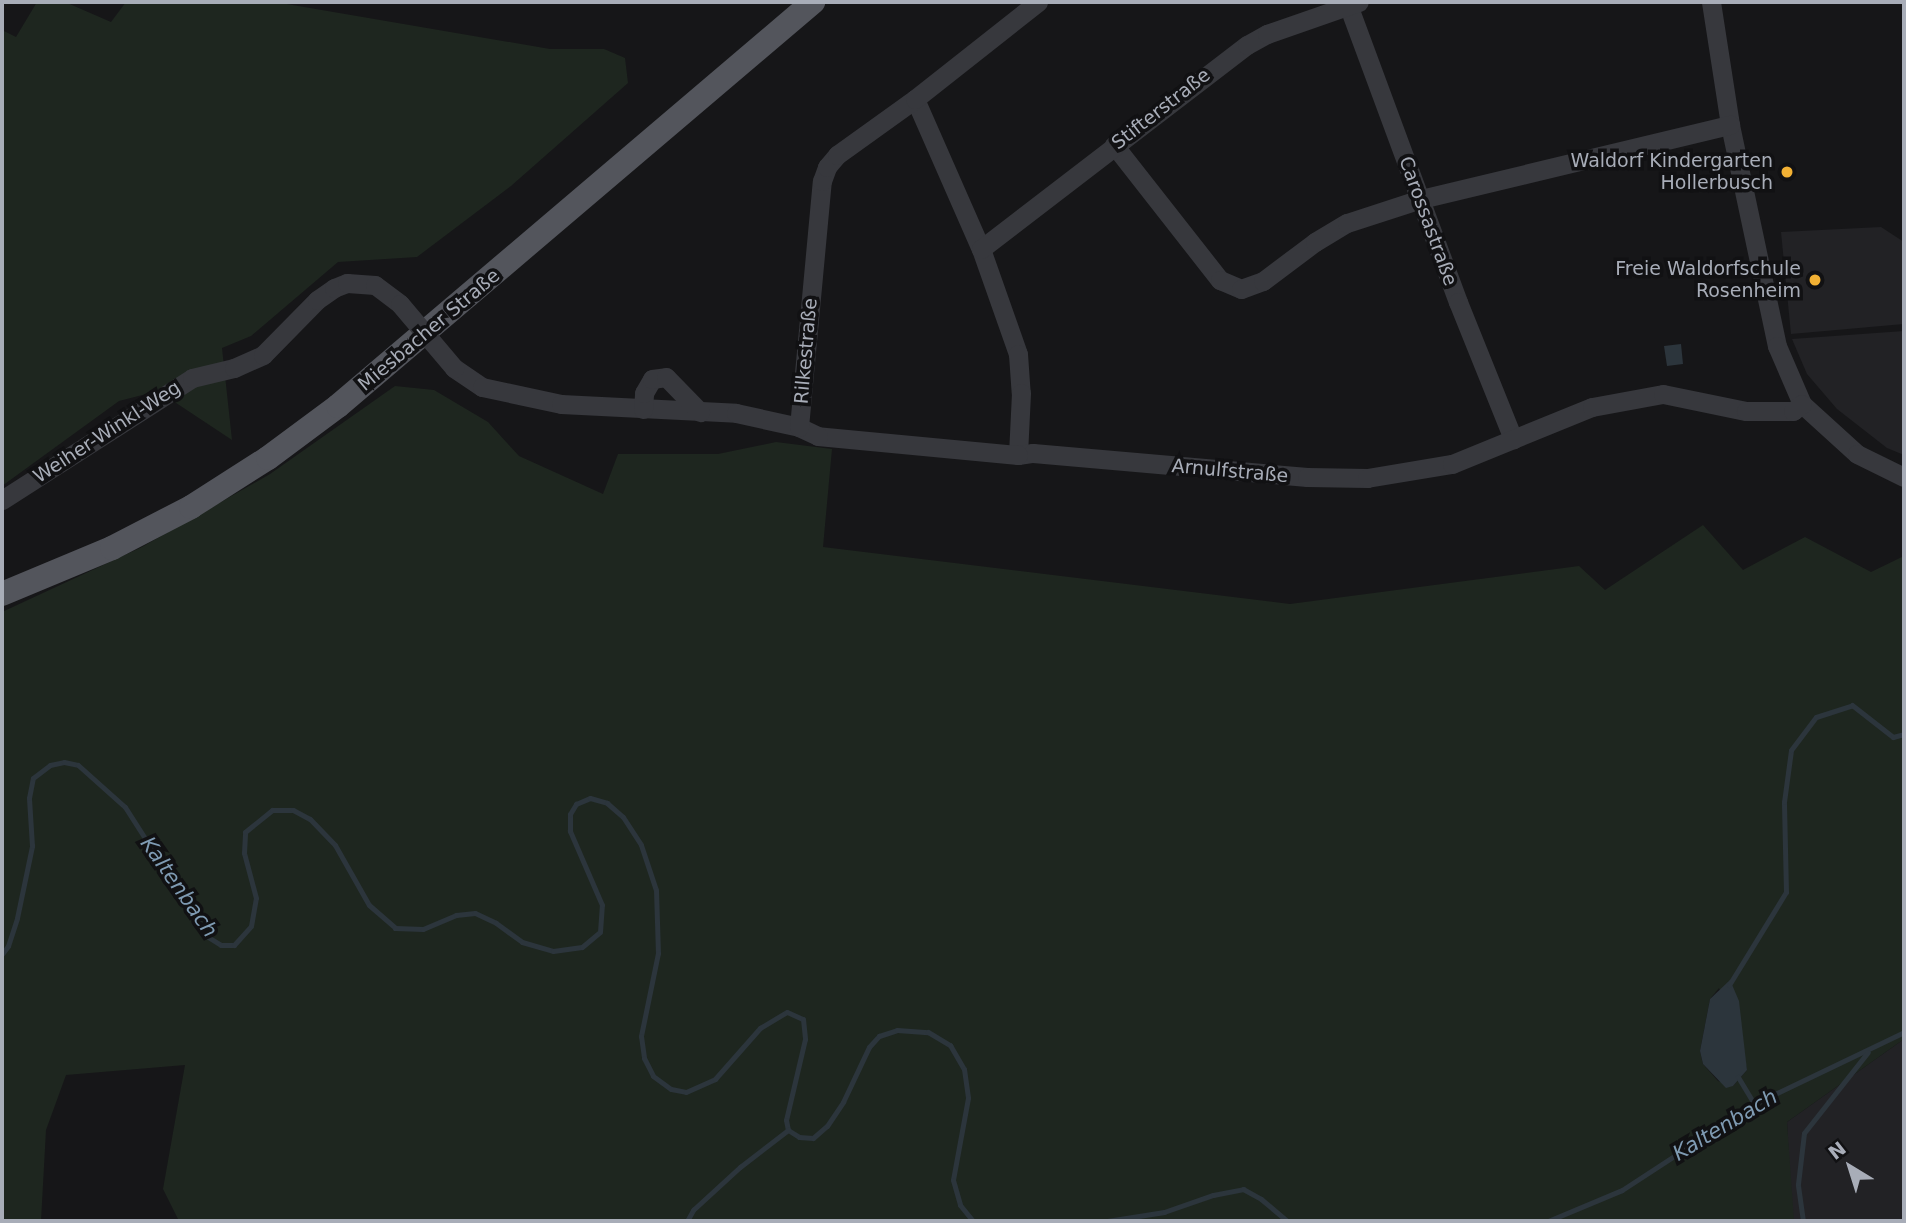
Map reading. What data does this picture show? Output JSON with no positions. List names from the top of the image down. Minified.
{"streets":{"main road":["Miesbacher Straße"],"street":["Stifterstraße","Carossastraße","Rilkestraße","Weiher-Winkl-Weg","Arnulfstraße"]},"crossings":[["Stifterstraße","Carossastraße"],["Carossastraße","Arnulfstraße"],["Rilkestraße","Weiher-Winkl-Weg"],["Rilkestraße","Arnulfstraße"]],"water":["Kaltenbach"],"places":["Waldorf Kindergarten Hollerbusch","Freie Waldorfschule Rosenheim"],"north":"top left"}
